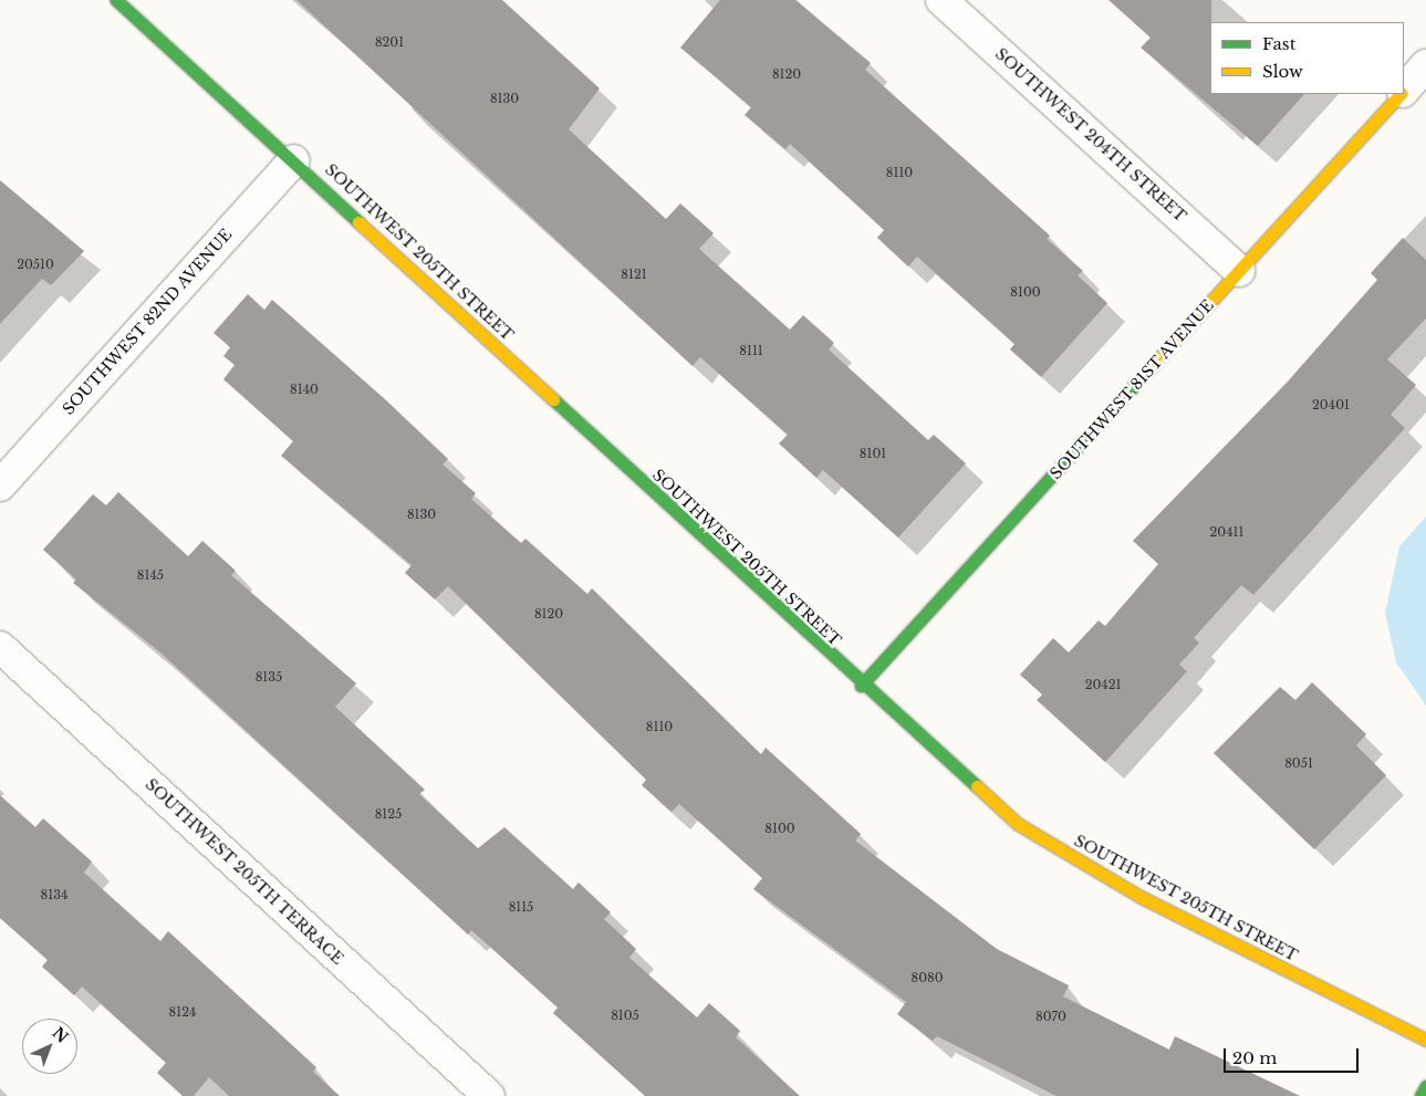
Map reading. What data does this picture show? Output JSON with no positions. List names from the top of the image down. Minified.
{"streets":{"street":["SOUTHWEST 204TH STREET","SOUTHWEST 205TH STREET","SOUTHWEST 82ND AVENUE","SOUTHWEST 81ST AVENUE","SOUTHWEST 205TH TERRACE"]},"crossings":[["SOUTHWEST 204TH STREET","SOUTHWEST 81ST AVENUE"],["SOUTHWEST 205TH STREET","SOUTHWEST 82ND AVENUE"],["SOUTHWEST 205TH STREET","SOUTHWEST 81ST AVENUE"]],"house_numbers":["8201","8120","8130","8110","20510","8121","8100","8111","8140","20401","8101","8130","20411","8145","8120","8135","20421","8110","8051","8125","8100","8134","8115","8080","8124","8105","8070"],"legend":["Fast","Slow"],"scale_bar":"20 m","north":"top right"}
